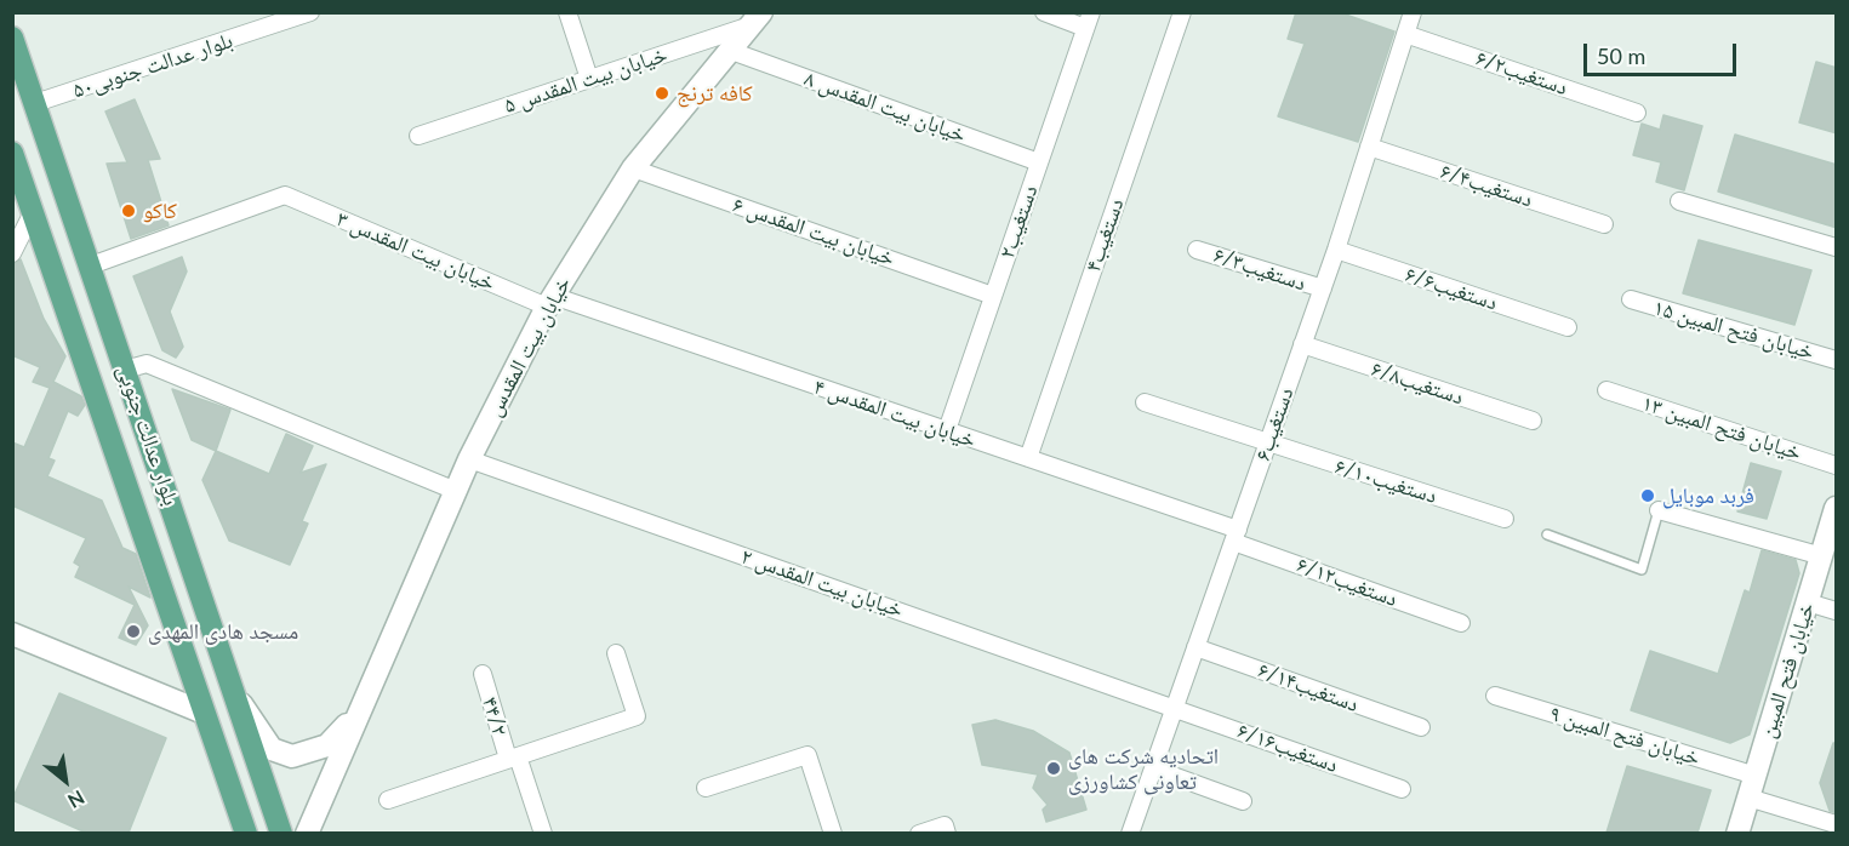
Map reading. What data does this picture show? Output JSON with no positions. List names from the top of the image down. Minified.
{"streets":{"main road":["بلوار عدالت جنوبی"],"street":["بلوار عدالت جنوبی۵۰","دستغیب۶/۲","خیابان بیت المقدس ۵","خیابان بیت المقدس ۸","دستغیب۶/۴","۲دستغیب","خیابان بیت المقدس ۶","دستغیب۴","خیابان بیت المقدس ۳","دستغیب۶/۳","دستغیب۶/۶","خیابان فتح المبین ۱۵","خیابان بیت المقدس","دستغیب۶/۸","خیابان بیت المقدس ۴","دستغیب۶","خیابان فتح المبین ۱۳","دستغیب۶/۱۰","دستغیب۶/۱۲","خیابان بیت المقدس ۲","خیابان فتح المبین","دستغیب۶/۱۴","۴۴/۲","خیابان فتح المبین ۹","دستغیب۶/۱۶"]},"crossings":[["بلوار عدالت جنوبی۵۰","بلوار عدالت جنوبی"],["دستغیب۶/۲","دستغیب۶"],["خیابان بیت المقدس ۵","خیابان بیت المقدس"],["خیابان بیت المقدس ۸","۲دستغیب"],["خیابان بیت المقدس ۸","خیابان بیت المقدس"],["دستغیب۶/۴","دستغیب۶"],["۲دستغیب","خیابان بیت المقدس ۶"],["۲دستغیب","خیابان بیت المقدس ۴"],["خیابان بیت المقدس ۶","خیابان بیت المقدس"],["دستغیب۴","خیابان بیت المقدس ۴"],["خیابان بیت المقدس ۳","خیابان بیت المقدس"],["خیابان بیت المقدس ۳","خیابان بیت المقدس ۴"],["خیابان بیت المقدس ۳","بلوار عدالت جنوبی"],["دستغیب۶/۳","دستغیب۶"],["دستغیب۶/۶","دستغیب۶"],["خیابان بیت المقدس","خیابان بیت المقدس ۴"],["خیابان بیت المقدس","خیابان بیت المقدس ۲"],["دستغیب۶/۸","دستغیب۶"],["خیابان بیت المقدس ۴","دستغیب۶"],["خیابان بیت المقدس ۴","دستغیب۶/۱۲"],["دستغیب۶","دستغیب۶/۱۰"],["دستغیب۶","دستغیب۶/۱۲"],["دستغیب۶","خیابان بیت المقدس ۲"],["دستغیب۶","دستغیب۶/۱۴"],["دستغیب۶","دستغیب۶/۱۶"],["خیابان بیت المقدس ۲","دستغیب۶/۱۶"],["خیابان فتح المبین","خیابان فتح المبین ۹"]],"places":["کافه ترنج","کاکو","فربد موبایل","مسجد هادی المهدی","اتحادیه شرکت های تعاونی کشاورزی"],"scale_bar":"50 m","north":"bottom right"}
